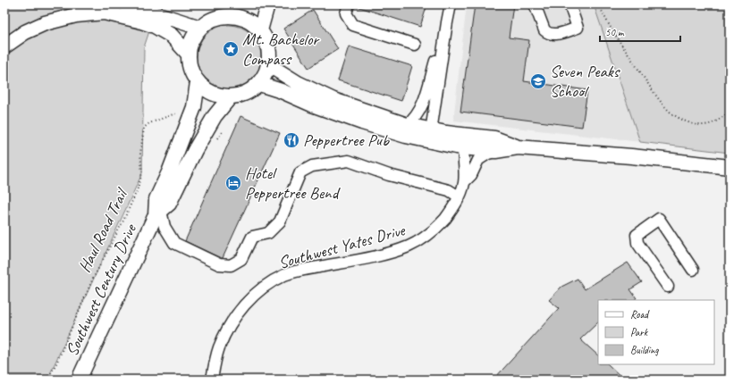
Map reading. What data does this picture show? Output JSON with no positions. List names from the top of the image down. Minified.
{"streets":{"main road":["Southwest Century Drive"],"street":["Southwest Yates Drive"],"path":["Haul Road Trail"]},"places":{"place":["Mt. Bachelor Compass"],"school or university":["Seven Peaks School"],"restaurant":["Peppertree Pub"],"hotel":["Hotel Peppertree Bend"]},"legend":["Road","Park","Building"],"scale_bar":"50 m"}
